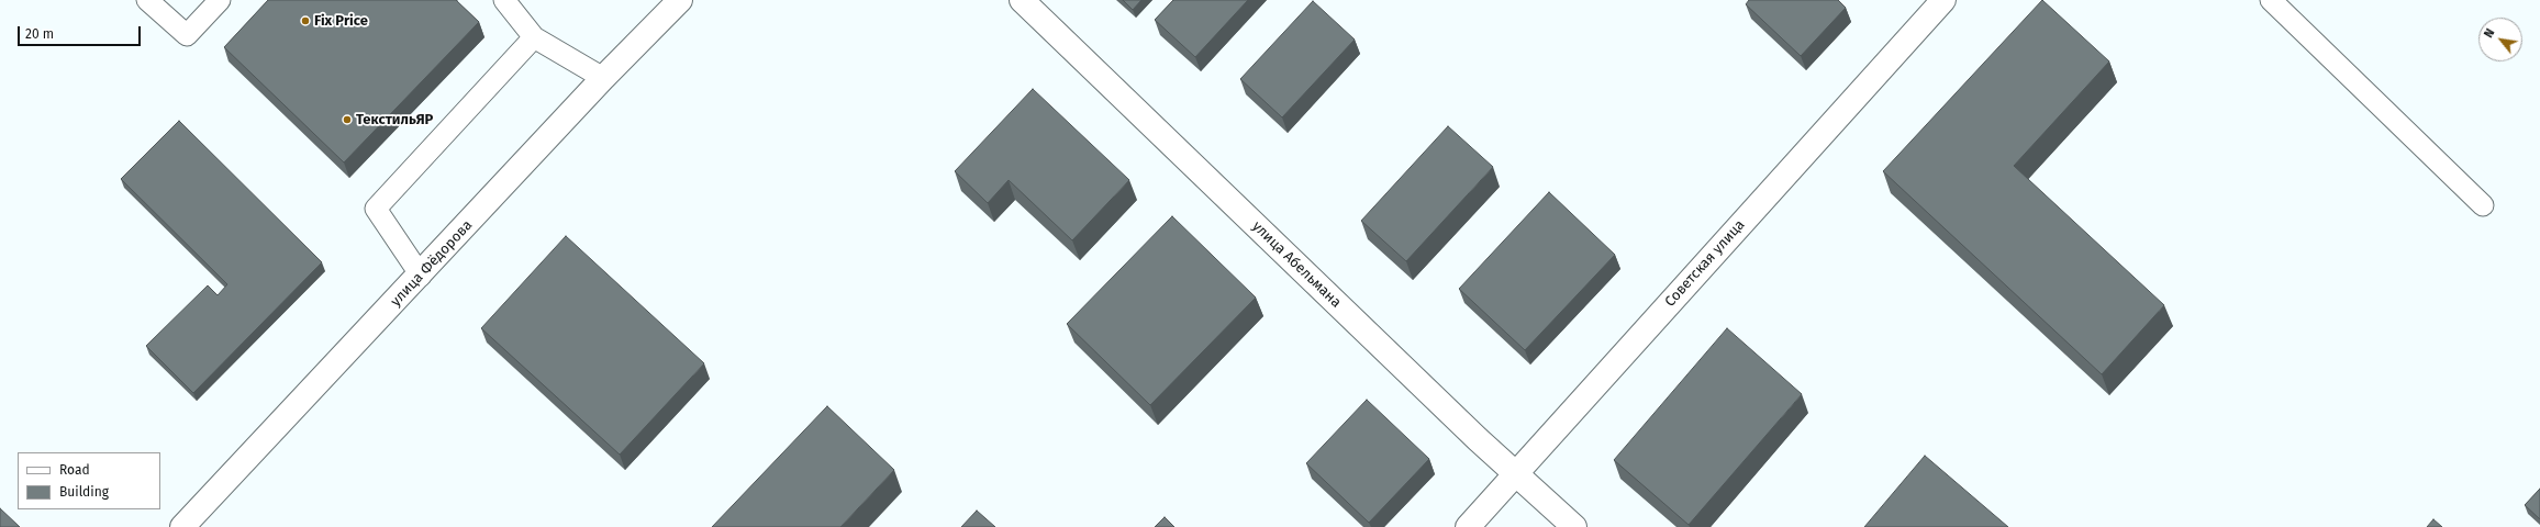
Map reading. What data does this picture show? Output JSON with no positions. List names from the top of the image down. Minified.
{"streets":{"street":["улица Фёдорова","Советская улица","улица Абельмана"]},"crossings":[["Советская улица","улица Абельмана"]],"places":["Fix Price","ТекстильЯР"],"legend":["Road","Building"],"scale_bar":"20 m","north":"top left"}
